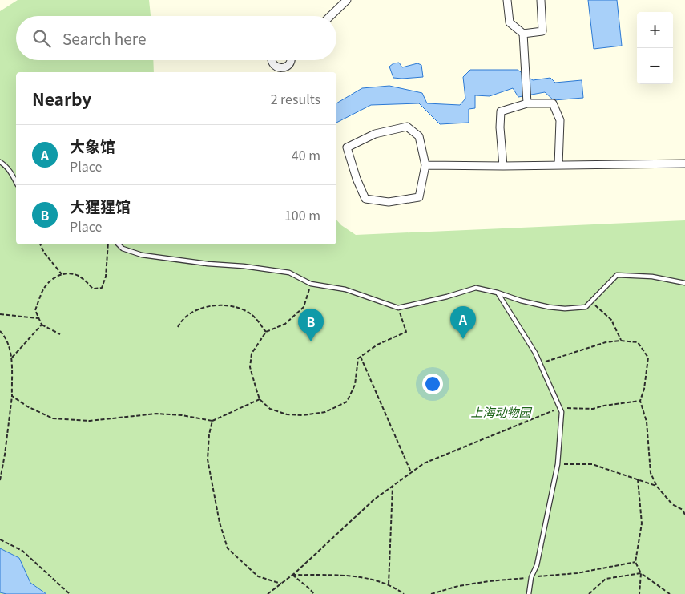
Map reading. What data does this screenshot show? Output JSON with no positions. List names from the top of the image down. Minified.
{"parks":["上海动物园"],"page":{"map_buttons":["+","−"],"search":"Search here","heading":["Nearby","2 results"],"list":[{"mark":"A","name":"大象馆","note":"Place","value":"40 m"},{"mark":"B","name":"大猩猩馆","note":"Place","value":"100 m"}],"pins":["A","B"]}}
